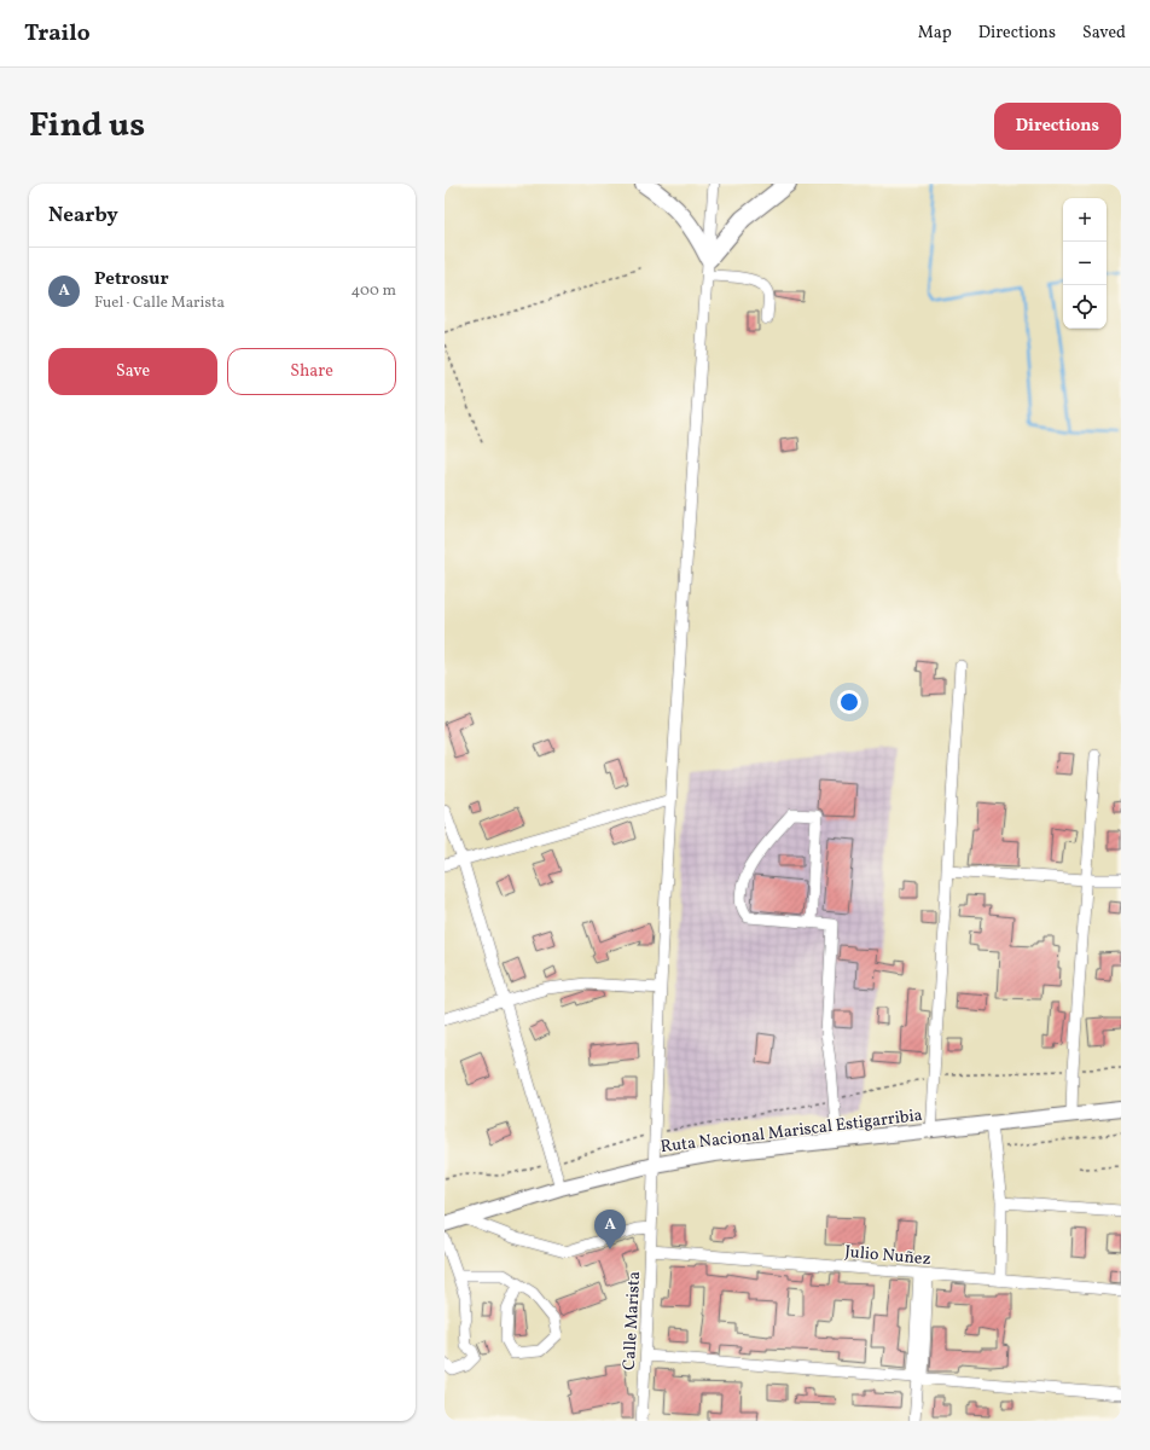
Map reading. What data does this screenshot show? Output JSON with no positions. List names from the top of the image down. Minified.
{"streets":{"main road":["Ruta Nacional Mariscal Estigarribia"],"street":["Julio Nuñez","Calle Marista"]},"crossings":[["Ruta Nacional Mariscal Estigarribia","Calle Marista"],["Julio Nuñez","Calle Marista"]],"page":{"header":"Trailo","nav":["Map","Directions","Saved"],"title":"Find us","buttons":["Directions",["Save","Share"]],"heading":"Nearby","map_buttons":["+","−"],"list":[{"mark":"A","name":"Petrosur","note":"Fuel · Calle Marista","value":"400 m"}],"pins":"A"}}
